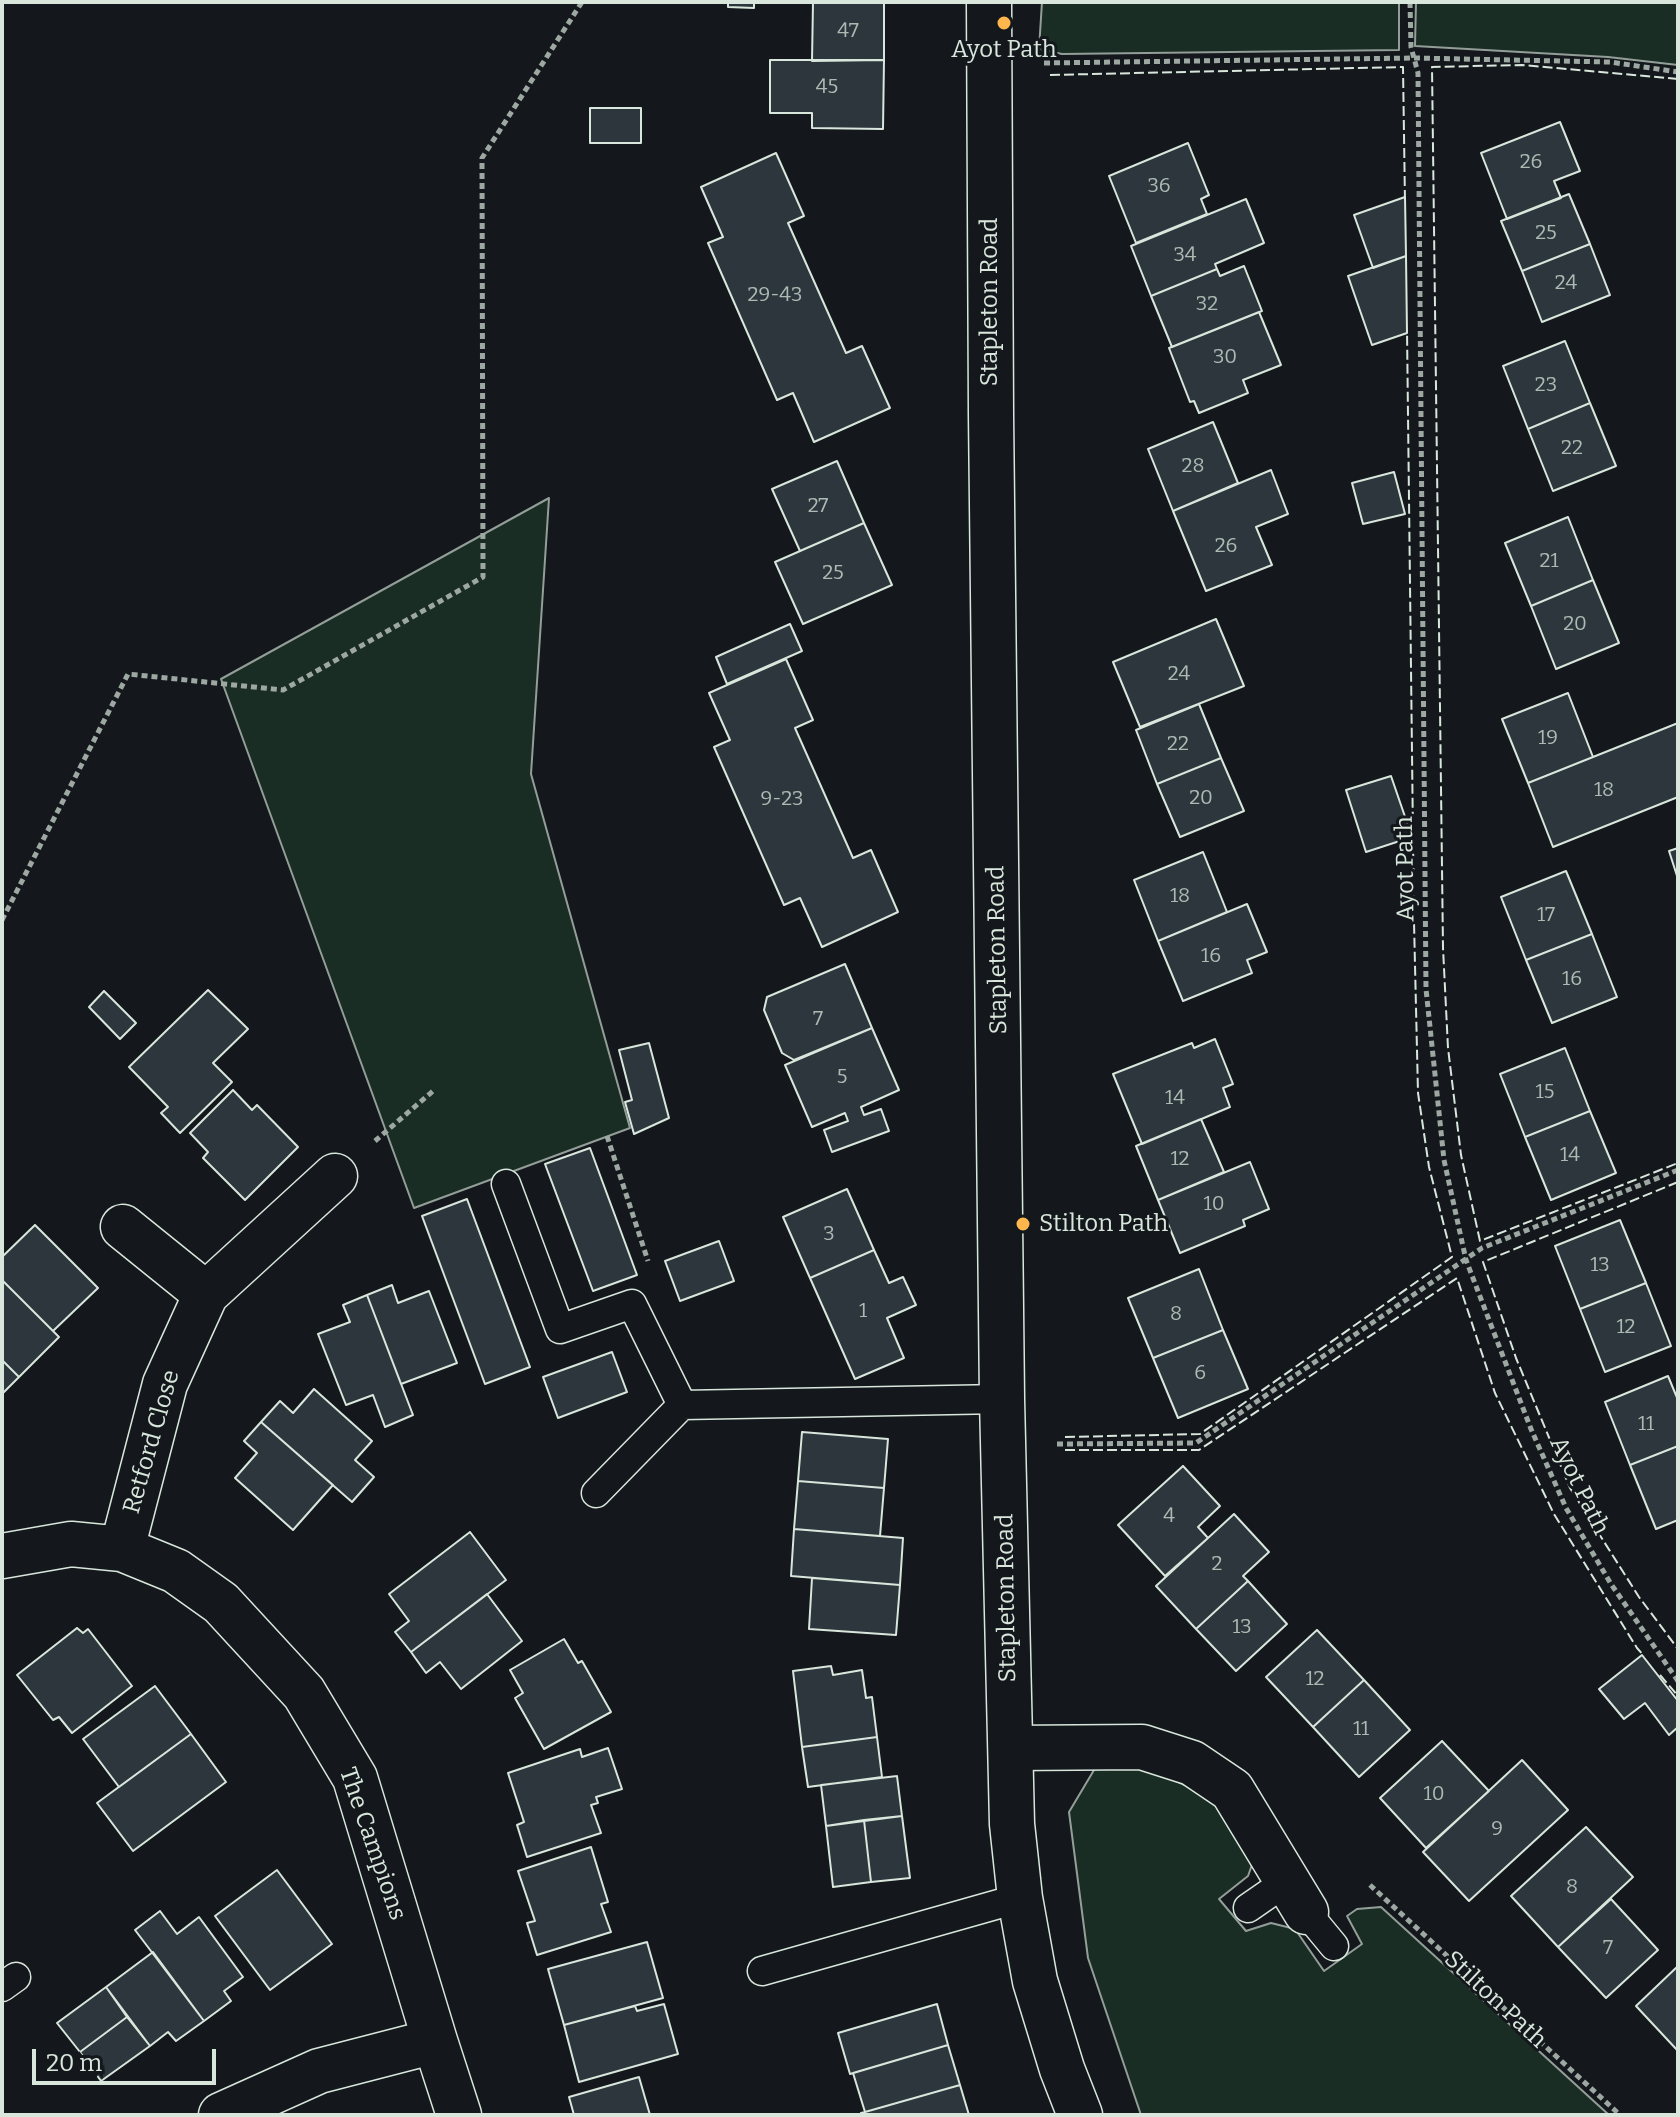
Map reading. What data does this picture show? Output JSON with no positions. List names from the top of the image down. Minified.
{"streets":{"street":["Stapleton Road","Retford Close","The Campions"],"path":["Ayot Path","Stilton Path"]},"crossings":[["Retford Close","The Campions"]],"places":["Ayot Path","Stilton Path"],"house_numbers":["47","45","26","36","25","34","24","29-43","32","30","23","22","28","27","26","21","25","20","24","19","22","18","20","9-23","18","17","16","16","7","5","15","14","14","12","10","3","13","1","8","12","6","11","4","2","13","12","11","10","9","8","7"],"scale_bar":"20 m"}
